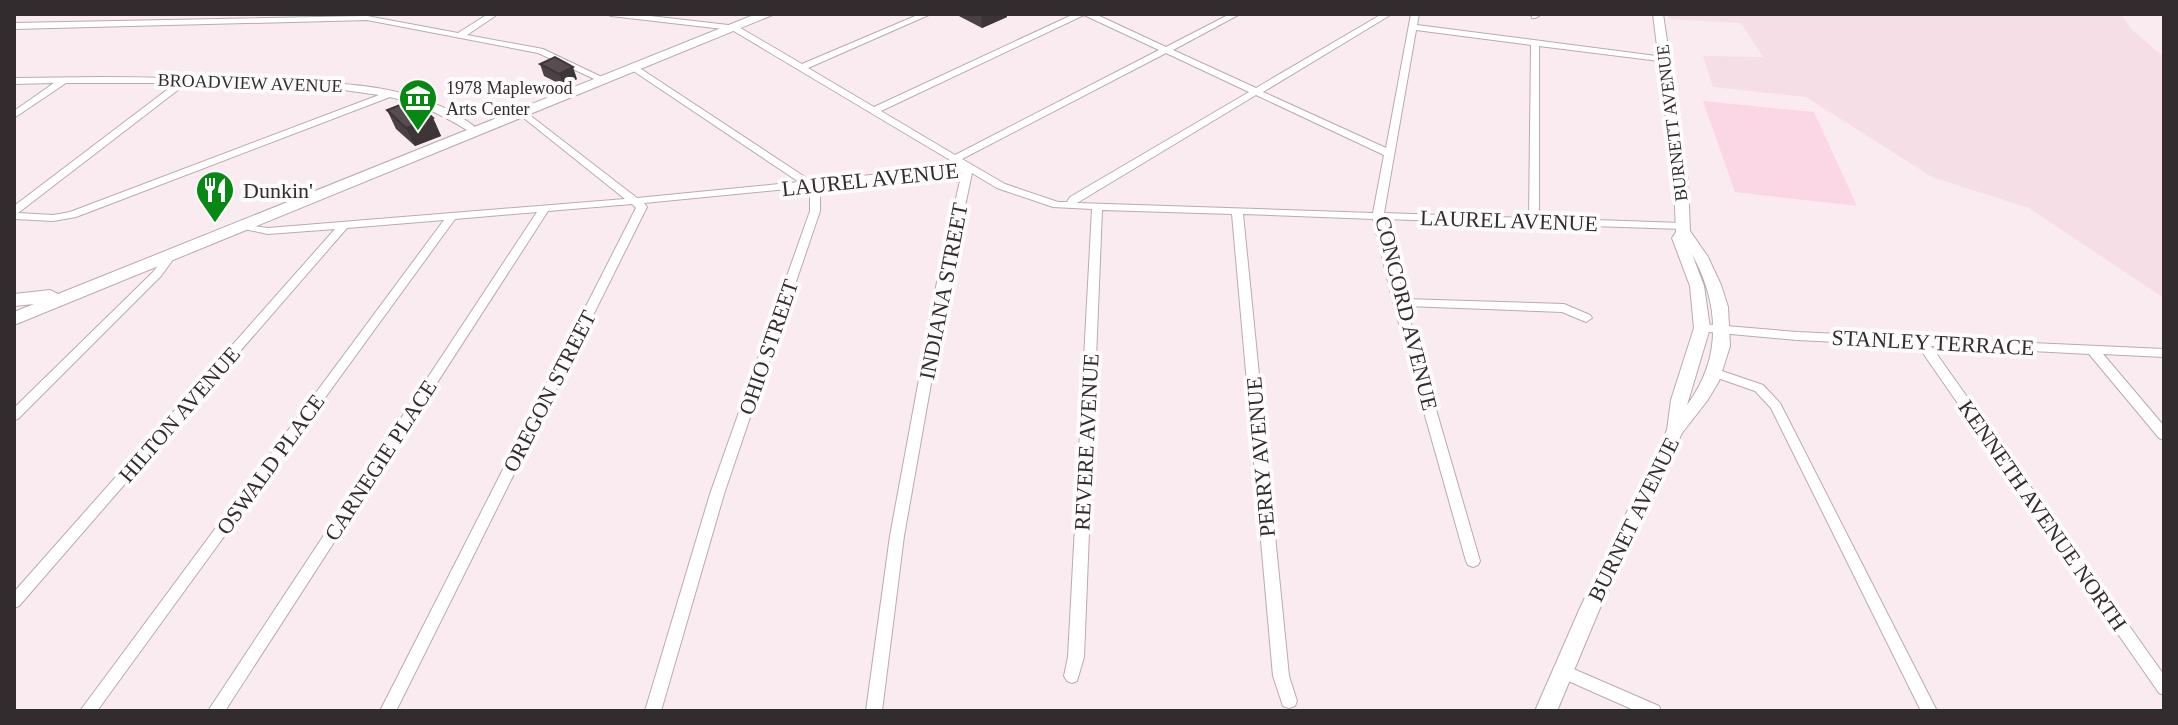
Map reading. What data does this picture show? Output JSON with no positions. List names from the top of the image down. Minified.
{"streets":{"street":["BROADVIEW AVENUE","BURNETT AVENUE","LAUREL AVENUE","INDIANA STREET","CONCORD AVENUE","STANLEY TERRACE","OHIO STREET","OREGON STREET","HILTON AVENUE","REVERE AVENUE","PERRY AVENUE","CARNEGIE PLACE","OSWALD PLACE","KENNETH AVENUE NORTH","BURNET AVENUE"]},"crossings":[["BURNETT AVENUE","LAUREL AVENUE"],["BURNETT AVENUE","STANLEY TERRACE"],["BURNETT AVENUE","BURNET AVENUE"],["LAUREL AVENUE","INDIANA STREET"],["LAUREL AVENUE","CONCORD AVENUE"],["LAUREL AVENUE","OHIO STREET"],["LAUREL AVENUE","OREGON STREET"],["LAUREL AVENUE","HILTON AVENUE"],["LAUREL AVENUE","REVERE AVENUE"],["LAUREL AVENUE","PERRY AVENUE"],["LAUREL AVENUE","CARNEGIE PLACE"],["LAUREL AVENUE","OSWALD PLACE"],["STANLEY TERRACE","KENNETH AVENUE NORTH"],["STANLEY TERRACE","BURNET AVENUE"]],"places":{"museum":["1978 Maplewood Arts Center"],"restaurant":["Dunkin'"]}}
